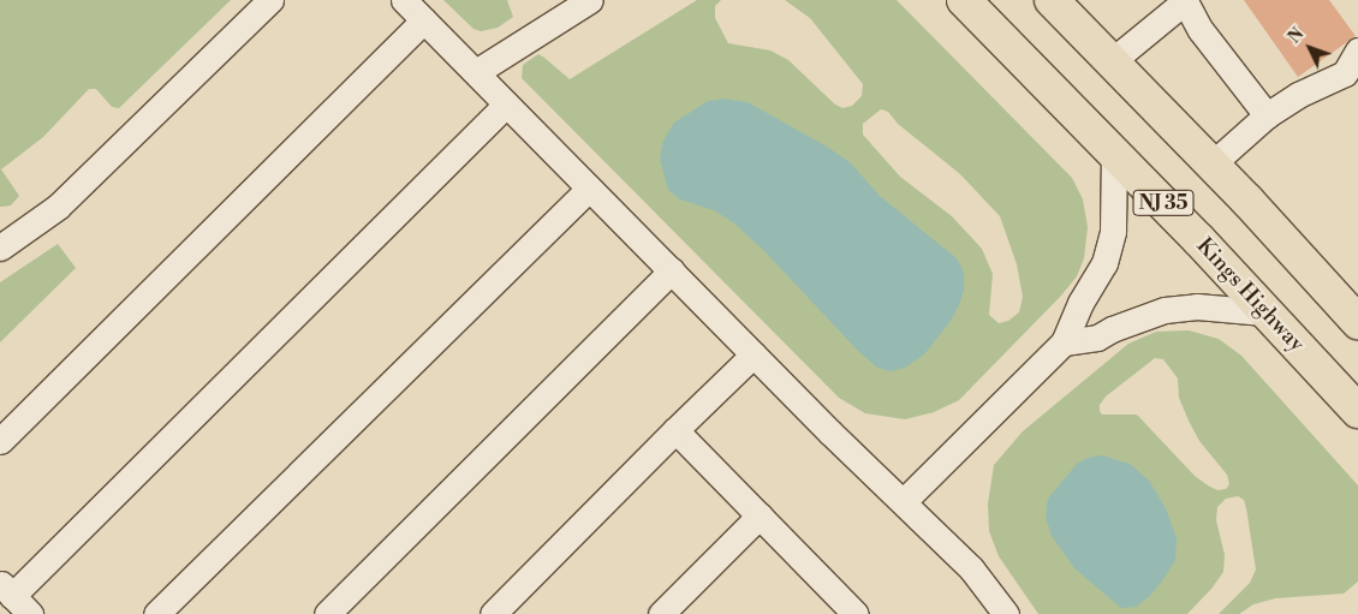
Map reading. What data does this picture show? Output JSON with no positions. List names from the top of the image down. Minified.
{"streets":{"main road":["NJ 35","Kings Highway"]},"north":"top left"}
